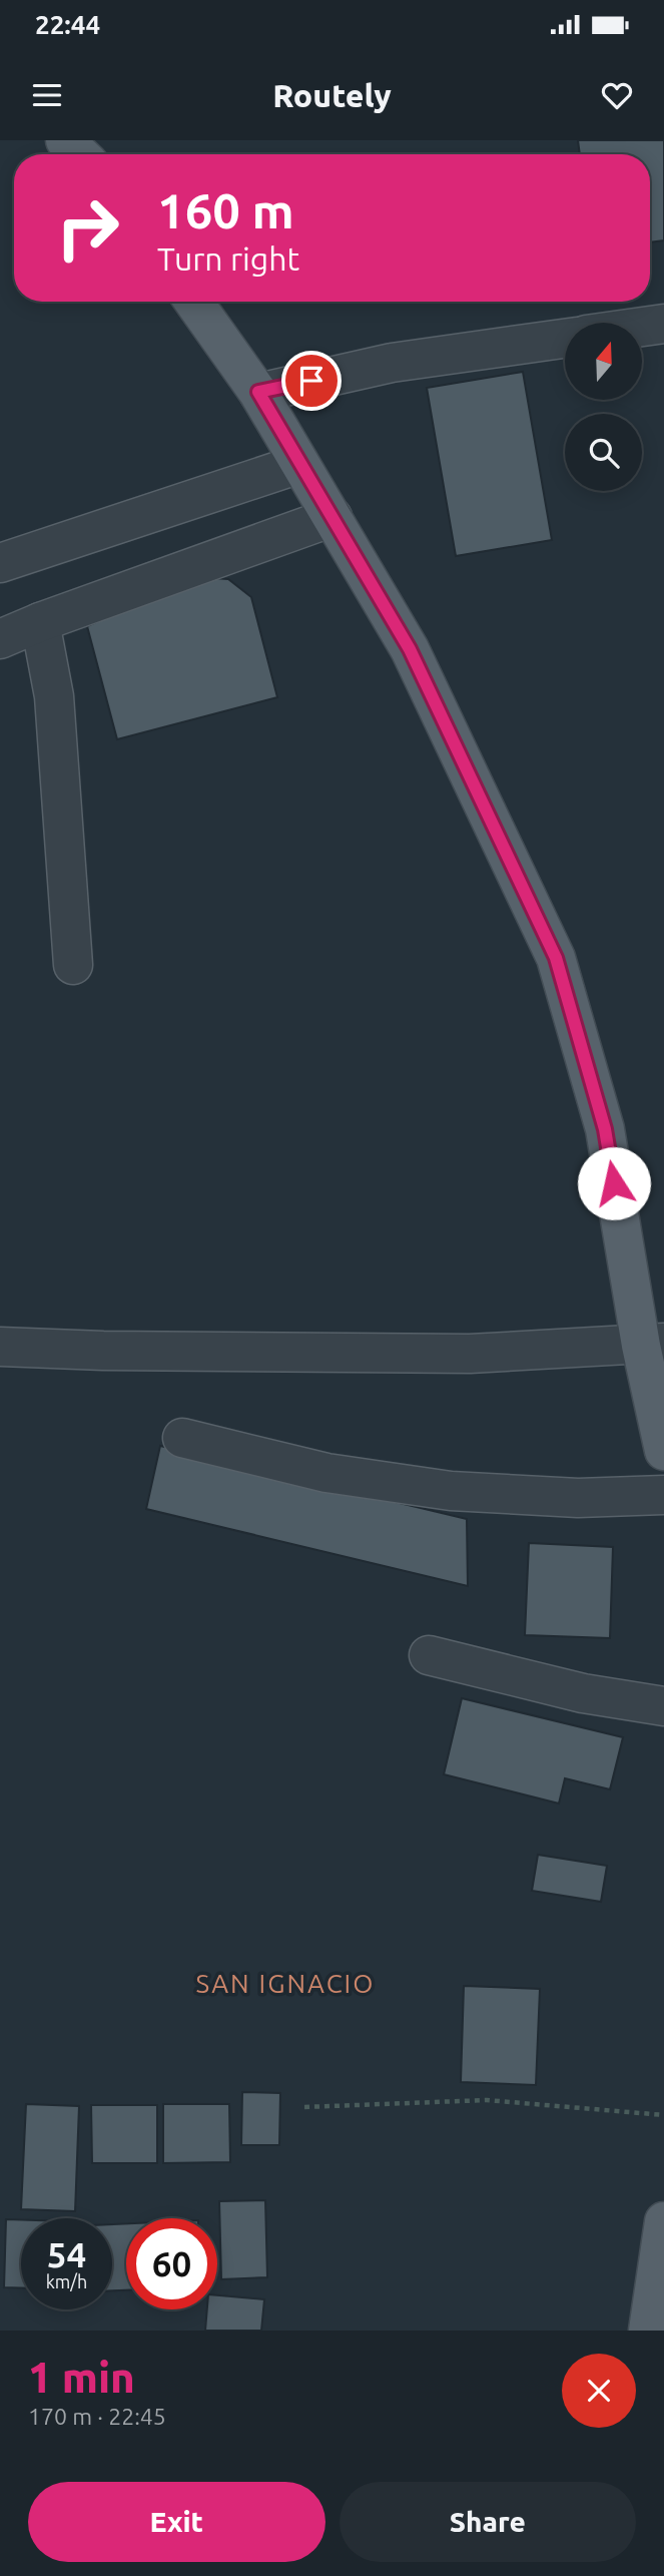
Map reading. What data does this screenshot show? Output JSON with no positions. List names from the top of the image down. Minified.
{"districts":["SAN IGNACIO"],"north":"top","page":{"status":"22:44","header":"Routely","turn":["160 m","Turn right"],"speed":"54 km/h","limit":"60","heading":["1 min","170 m · 22:45"],"buttons":["Exit","Share"]}}
